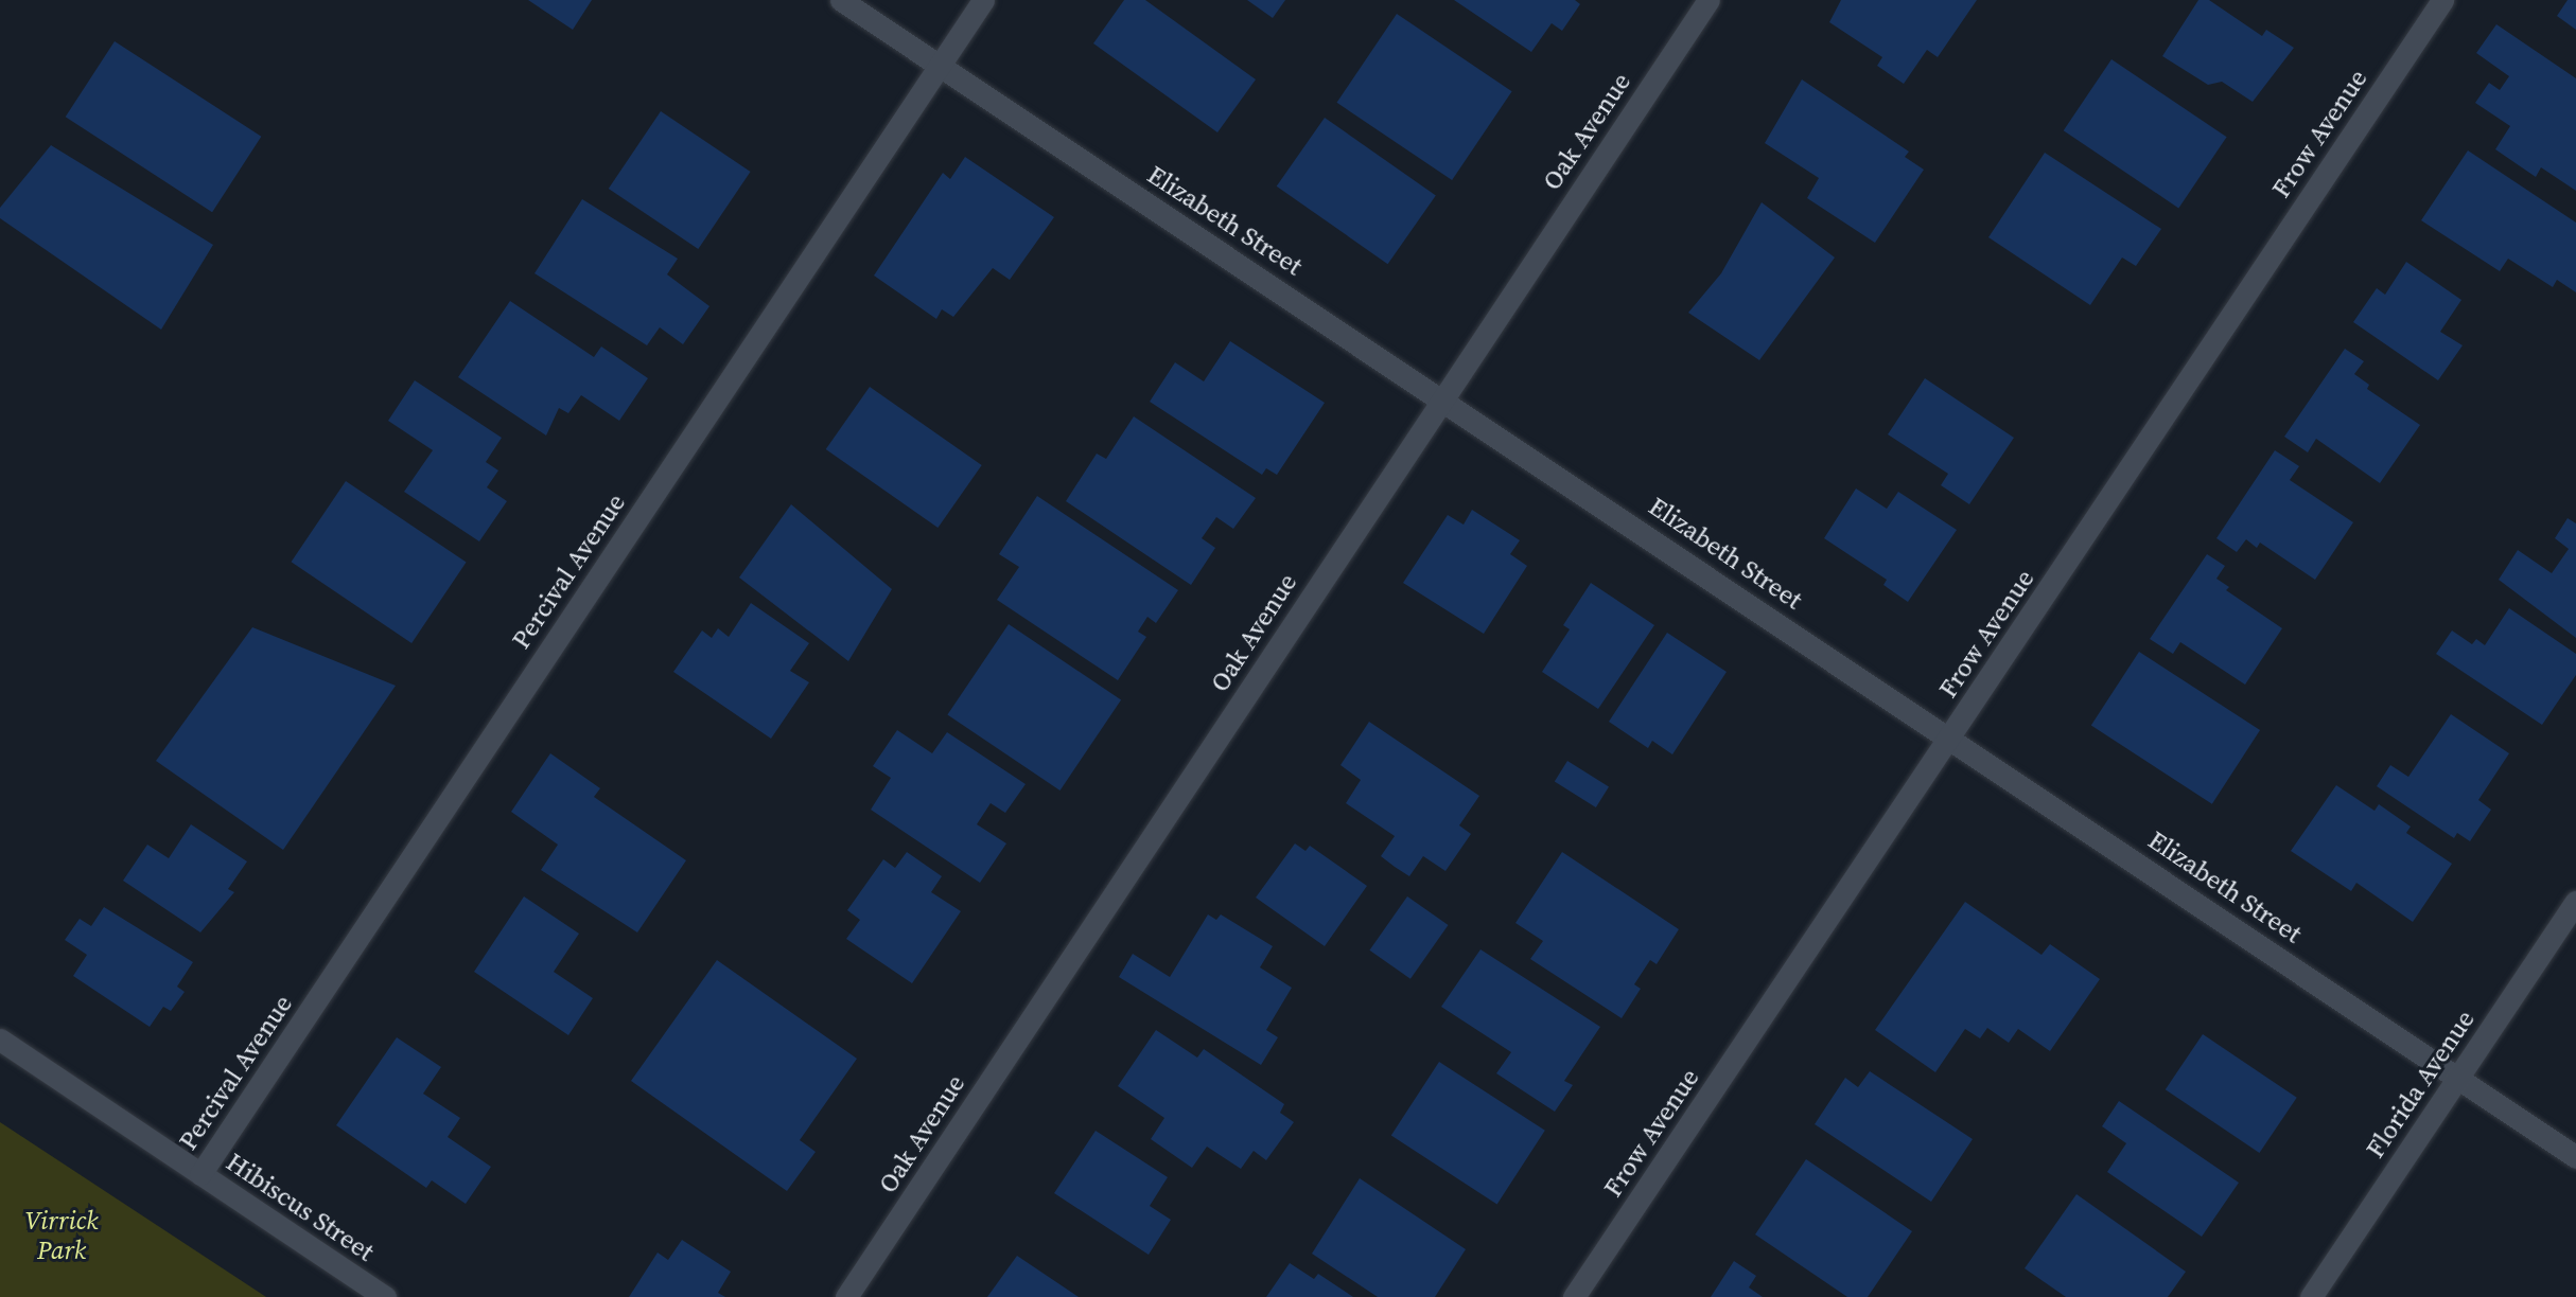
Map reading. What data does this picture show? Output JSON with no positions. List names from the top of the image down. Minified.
{"streets":{"street":["Oak Avenue","Frow Avenue","Elizabeth Street","Percival Avenue","Florida Avenue","Hibiscus Street"]},"crossings":[["Oak Avenue","Elizabeth Street"],["Frow Avenue","Elizabeth Street"],["Elizabeth Street","Percival Avenue"],["Elizabeth Street","Florida Avenue"],["Percival Avenue","Hibiscus Street"]],"parks":["Virrick Park"]}
